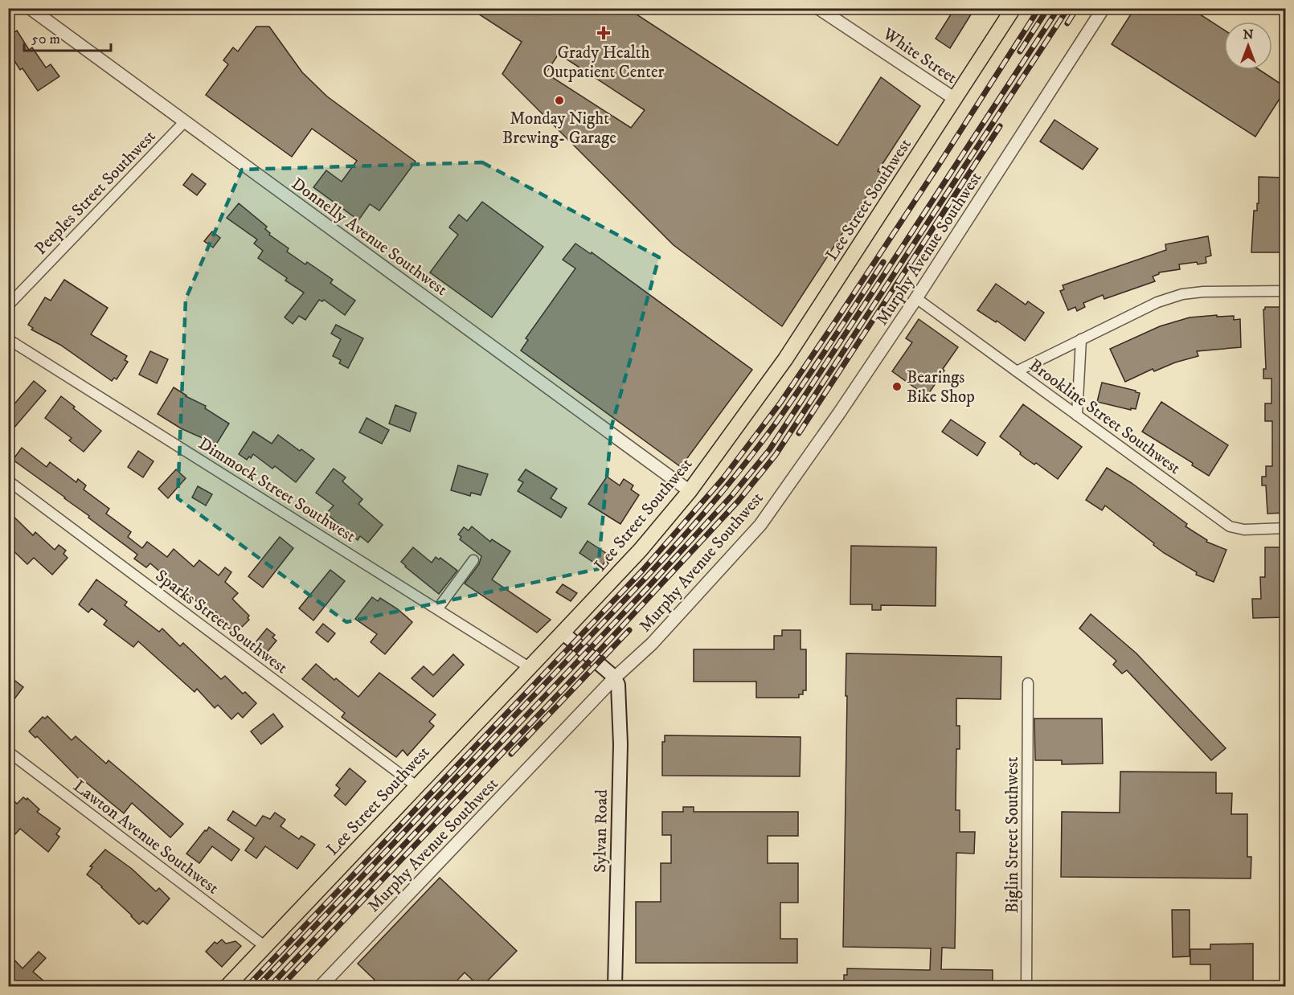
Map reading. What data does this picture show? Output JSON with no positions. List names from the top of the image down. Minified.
{"streets":{"main road":["Lee Street Southwest","Sylvan Road"],"street":["White Street","Peeples Street Southwest","Donnelly Avenue Southwest","Murphy Avenue Southwest","Brookline Street Southwest","Dimmock Street Southwest","Sparks Street Southwest","Biglin Street Southwest","Lawton Avenue Southwest"]},"crossings":[["White Street","Lee Street Southwest"],["Peeples Street Southwest","Donnelly Avenue Southwest"],["Lee Street Southwest","Donnelly Avenue Southwest"],["Lee Street Southwest","Dimmock Street Southwest"],["Lee Street Southwest","Sparks Street Southwest"],["Lee Street Southwest","Lawton Avenue Southwest"],["Murphy Avenue Southwest","Brookline Street Southwest"],["Murphy Avenue Southwest","Sylvan Road"]],"places":{"health":["Grady Health Outpatient Center"],"other":["Monday Night Brewing- Garage","Bearings Bike Shop"]},"scale_bar":"50 m","north":"top"}
